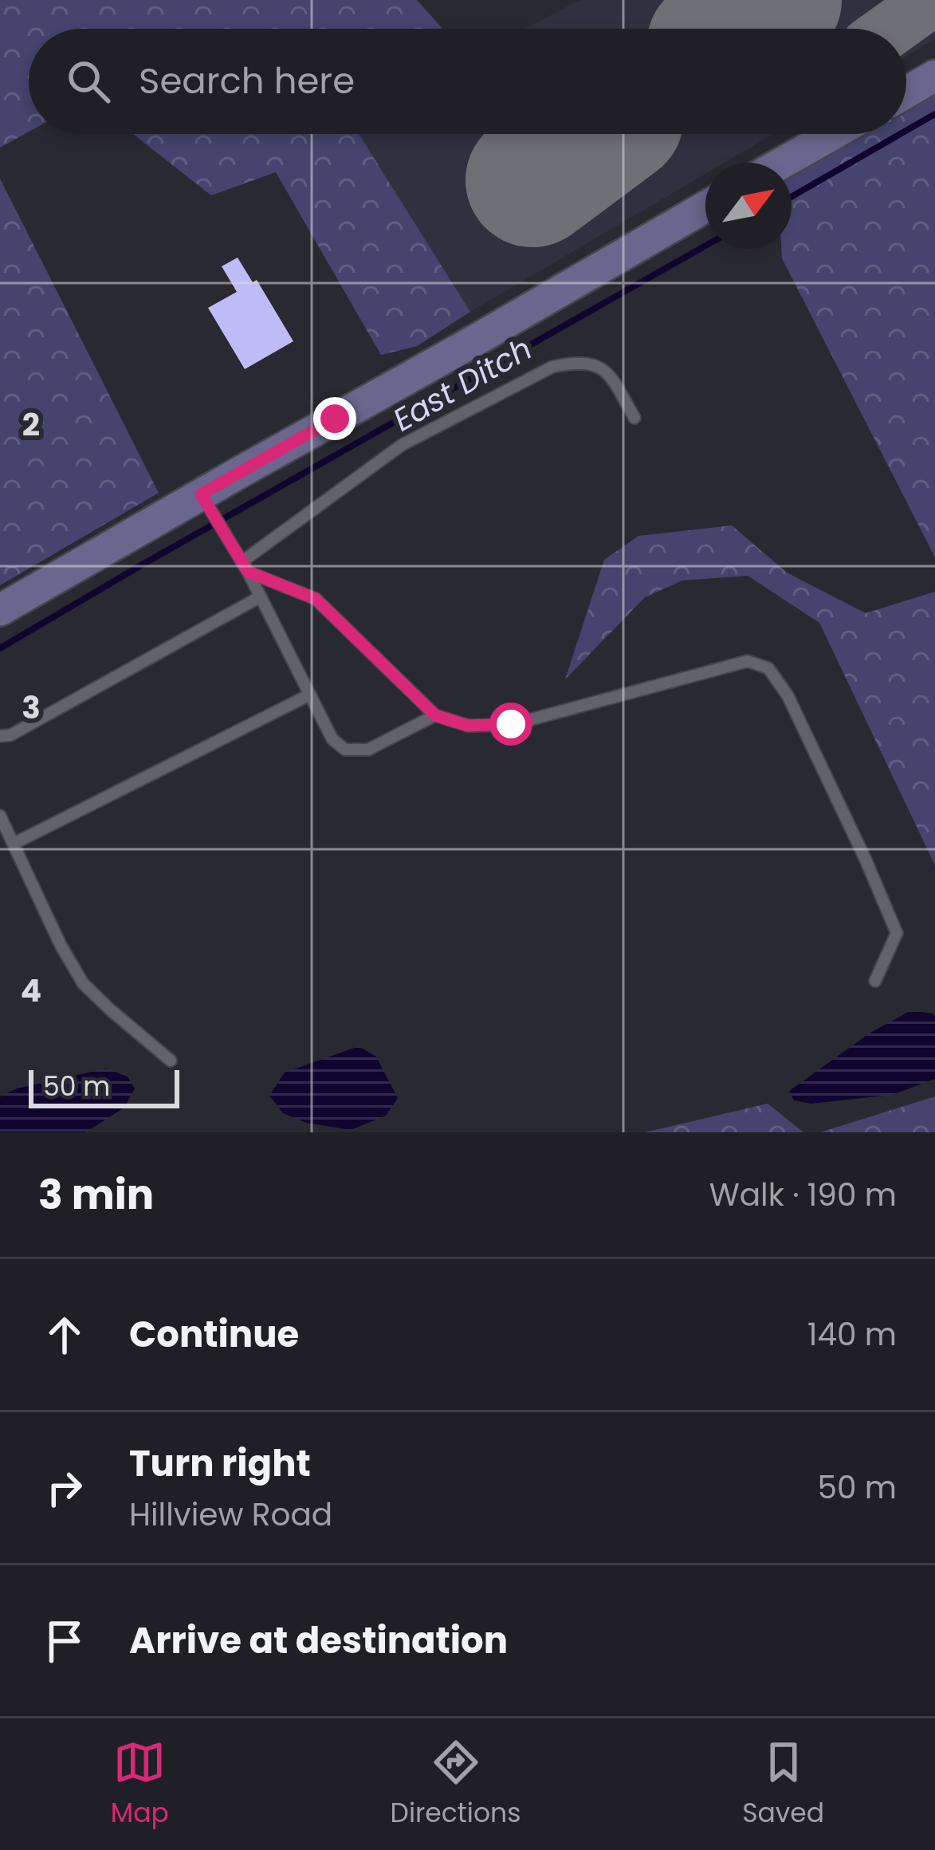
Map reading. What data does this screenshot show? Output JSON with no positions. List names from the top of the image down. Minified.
{"water":["East Ditch"],"scale_bar":"50 m","north":"top right","page":{"search":"Search here","scale":"50 m","heading":["3 min","Walk · 190 m"],"list":[["Continue","140 m"],["Turn right","Hillview Road","50 m"],"Arrive at destination"],"nav":["Map","Directions","Saved"]},"grid":{"rows":["2","3","4"]}}
